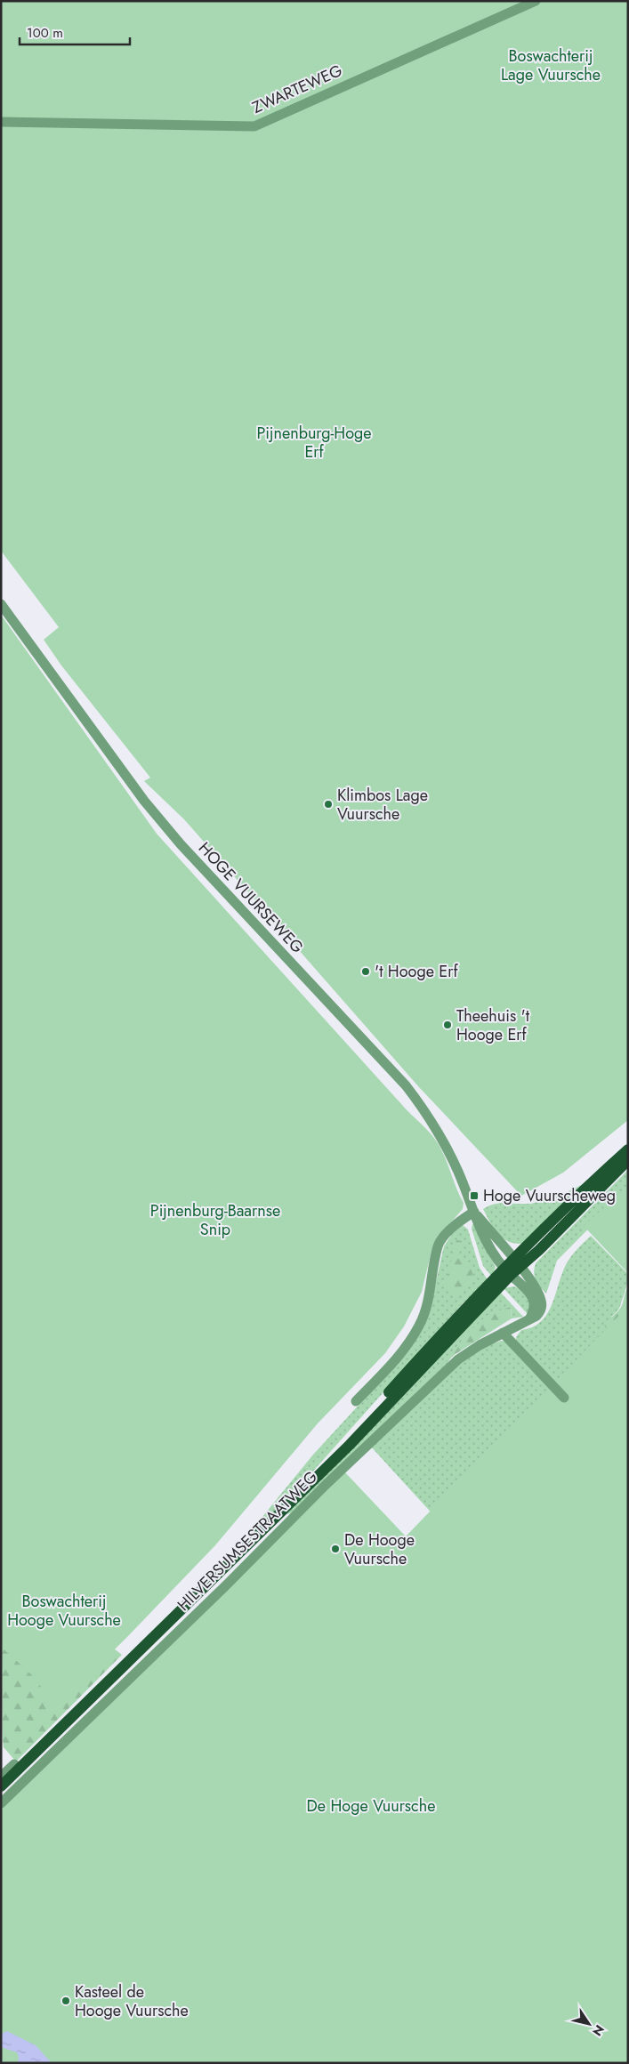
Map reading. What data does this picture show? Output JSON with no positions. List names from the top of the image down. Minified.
{"streets":{"main road":["HILVERSUMSESTRAATWEG"],"street":["ZWARTEWEG","HOGE VUURSEWEG"]},"crossings":[["HOGE VUURSEWEG","HILVERSUMSESTRAATWEG"]],"parks":["Boswachterij Lage Vuursche","Pijnenburg-Hoge Erf","Pijnenburg-Baarnse Snip","Boswachterij Hooge Vuursche","De Hoge Vuursche"],"places":{"other":["Klimbos Lage Vuursche","'t Hooge Erf","Theehuis 't Hooge Erf","De Hooge Vuursche","Kasteel de Hooge Vuursche"],"transit":["Hoge Vuurscheweg"]},"scale_bar":"100 m","north":"bottom right"}
